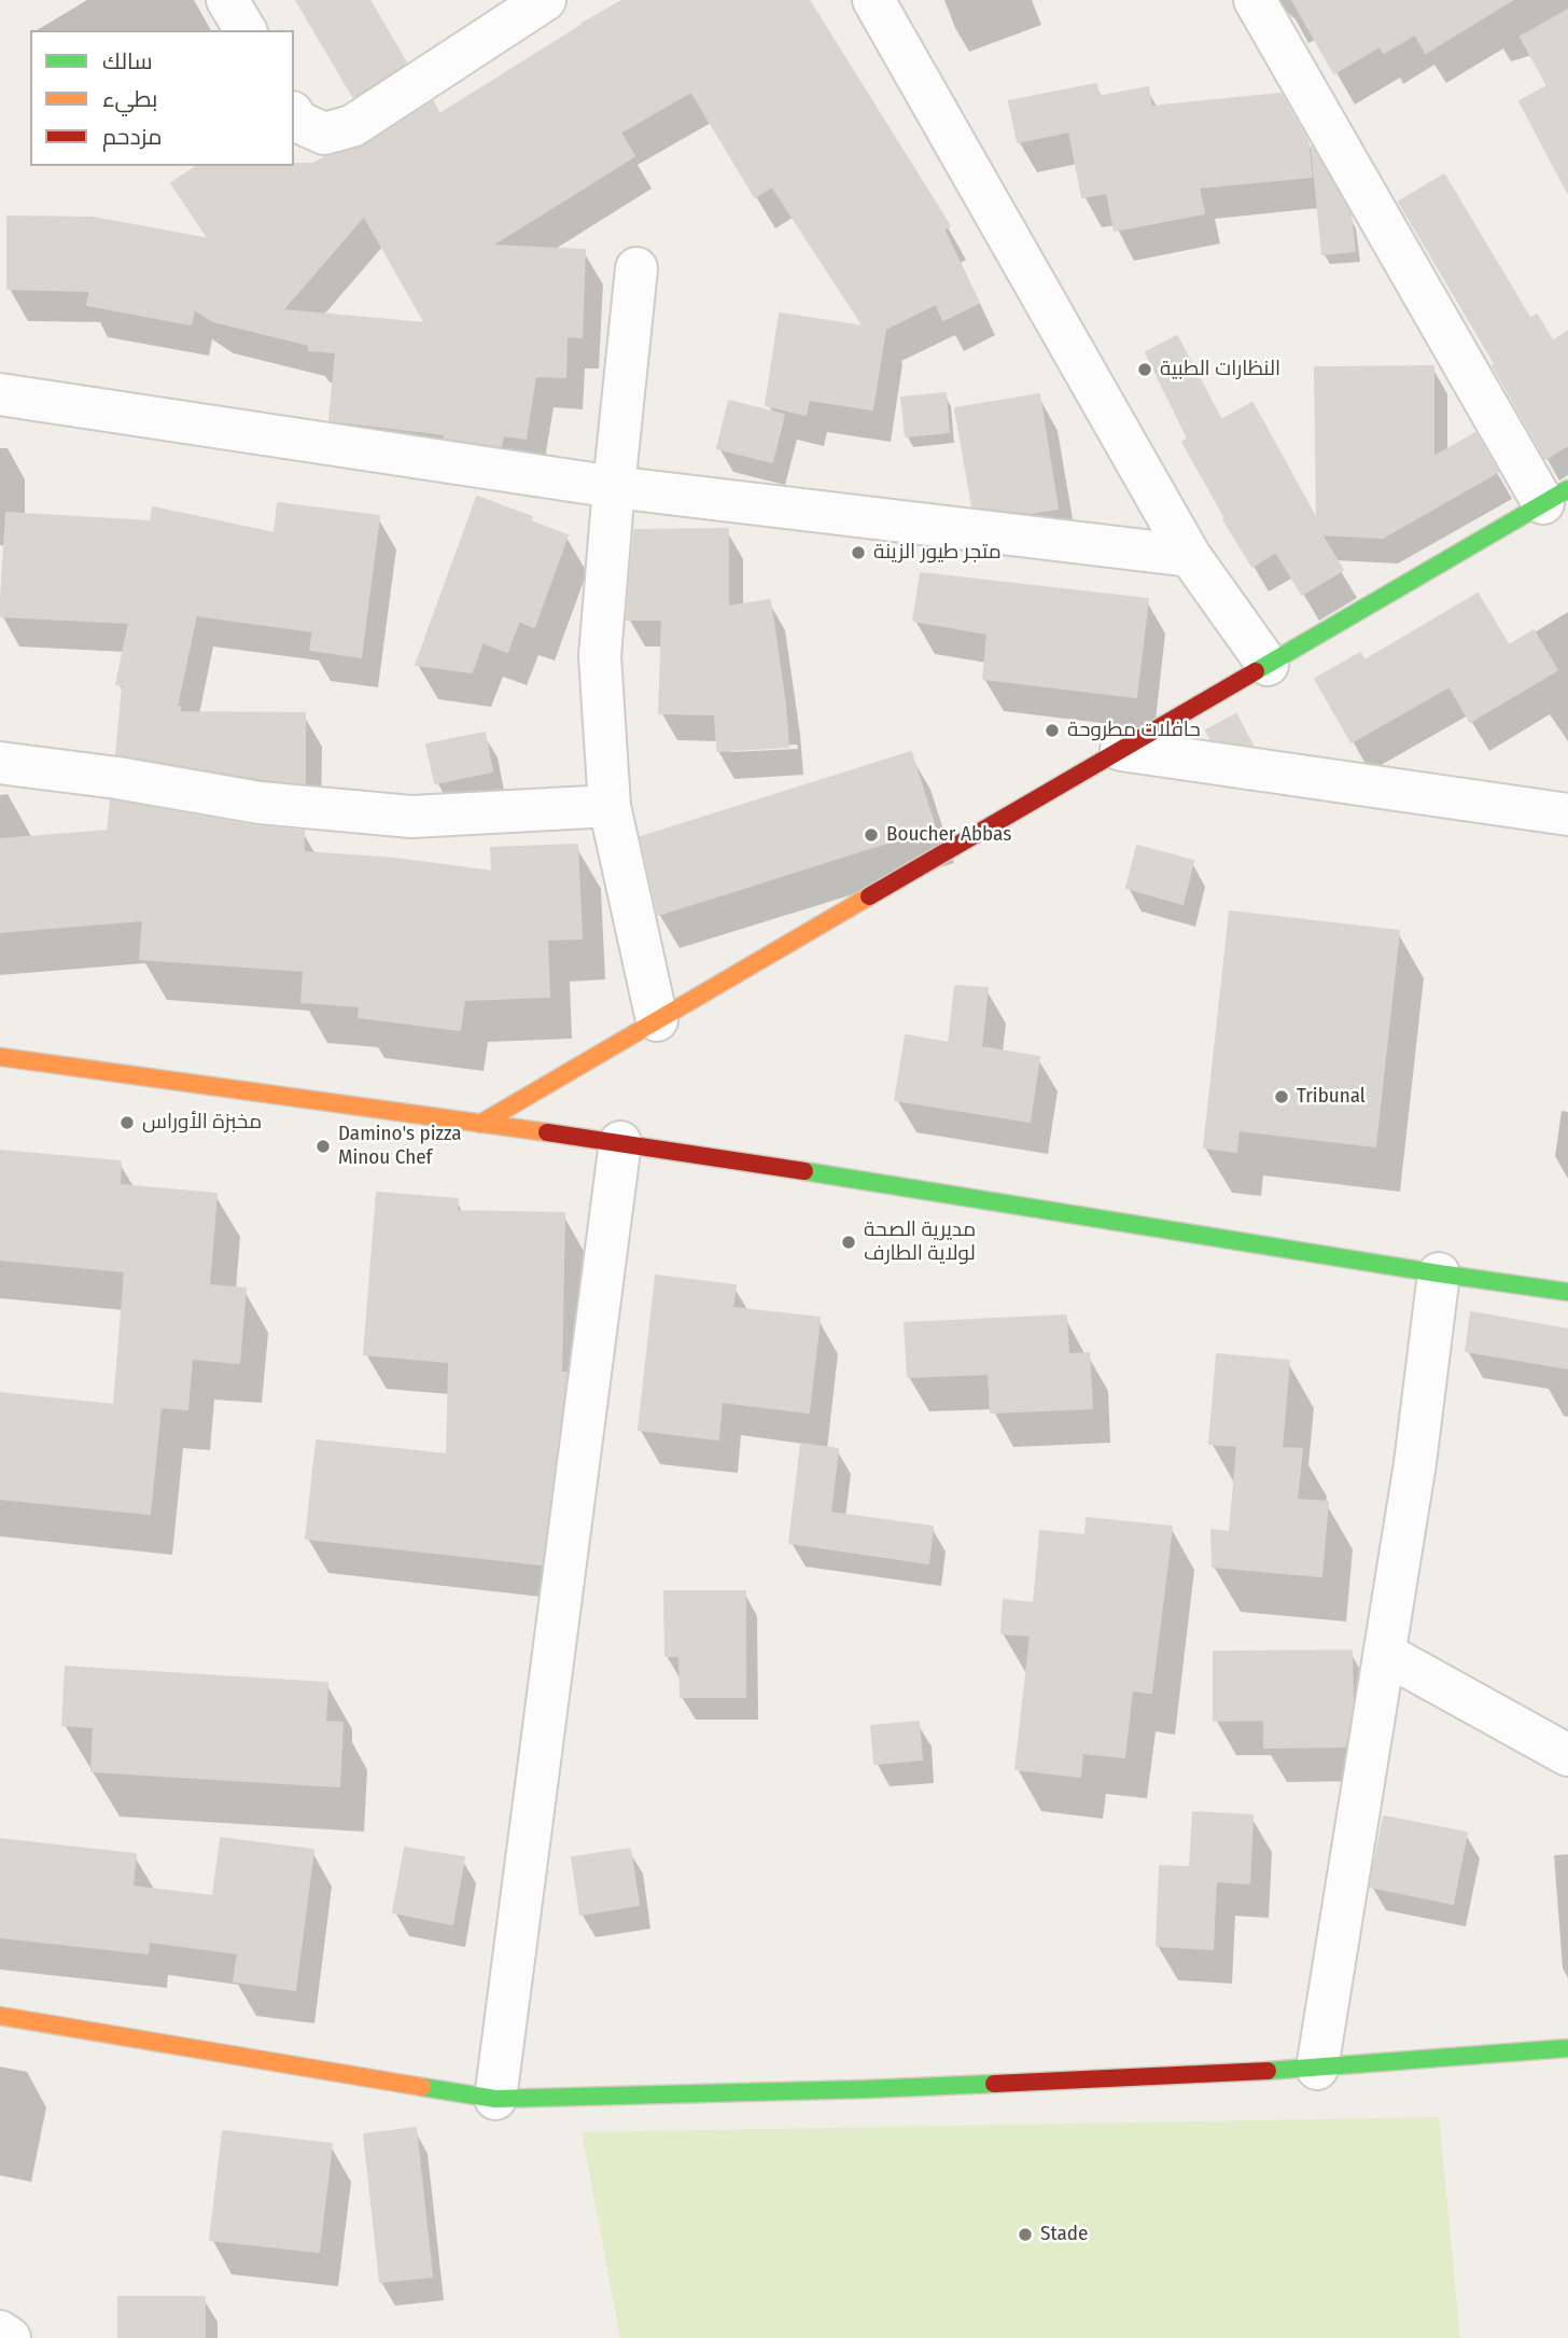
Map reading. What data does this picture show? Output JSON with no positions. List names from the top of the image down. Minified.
{"places":["النظارات الطبية","متجر طيور الزينة","حافلات مطروحة","Boucher Abbas","Tribunal","مخبزة الأوراس","Damino's pizza Minou Chef","مديرية الصحة لولاية الطارف","Stade"],"legend":["سالك","بطيء","مزدحم"]}
